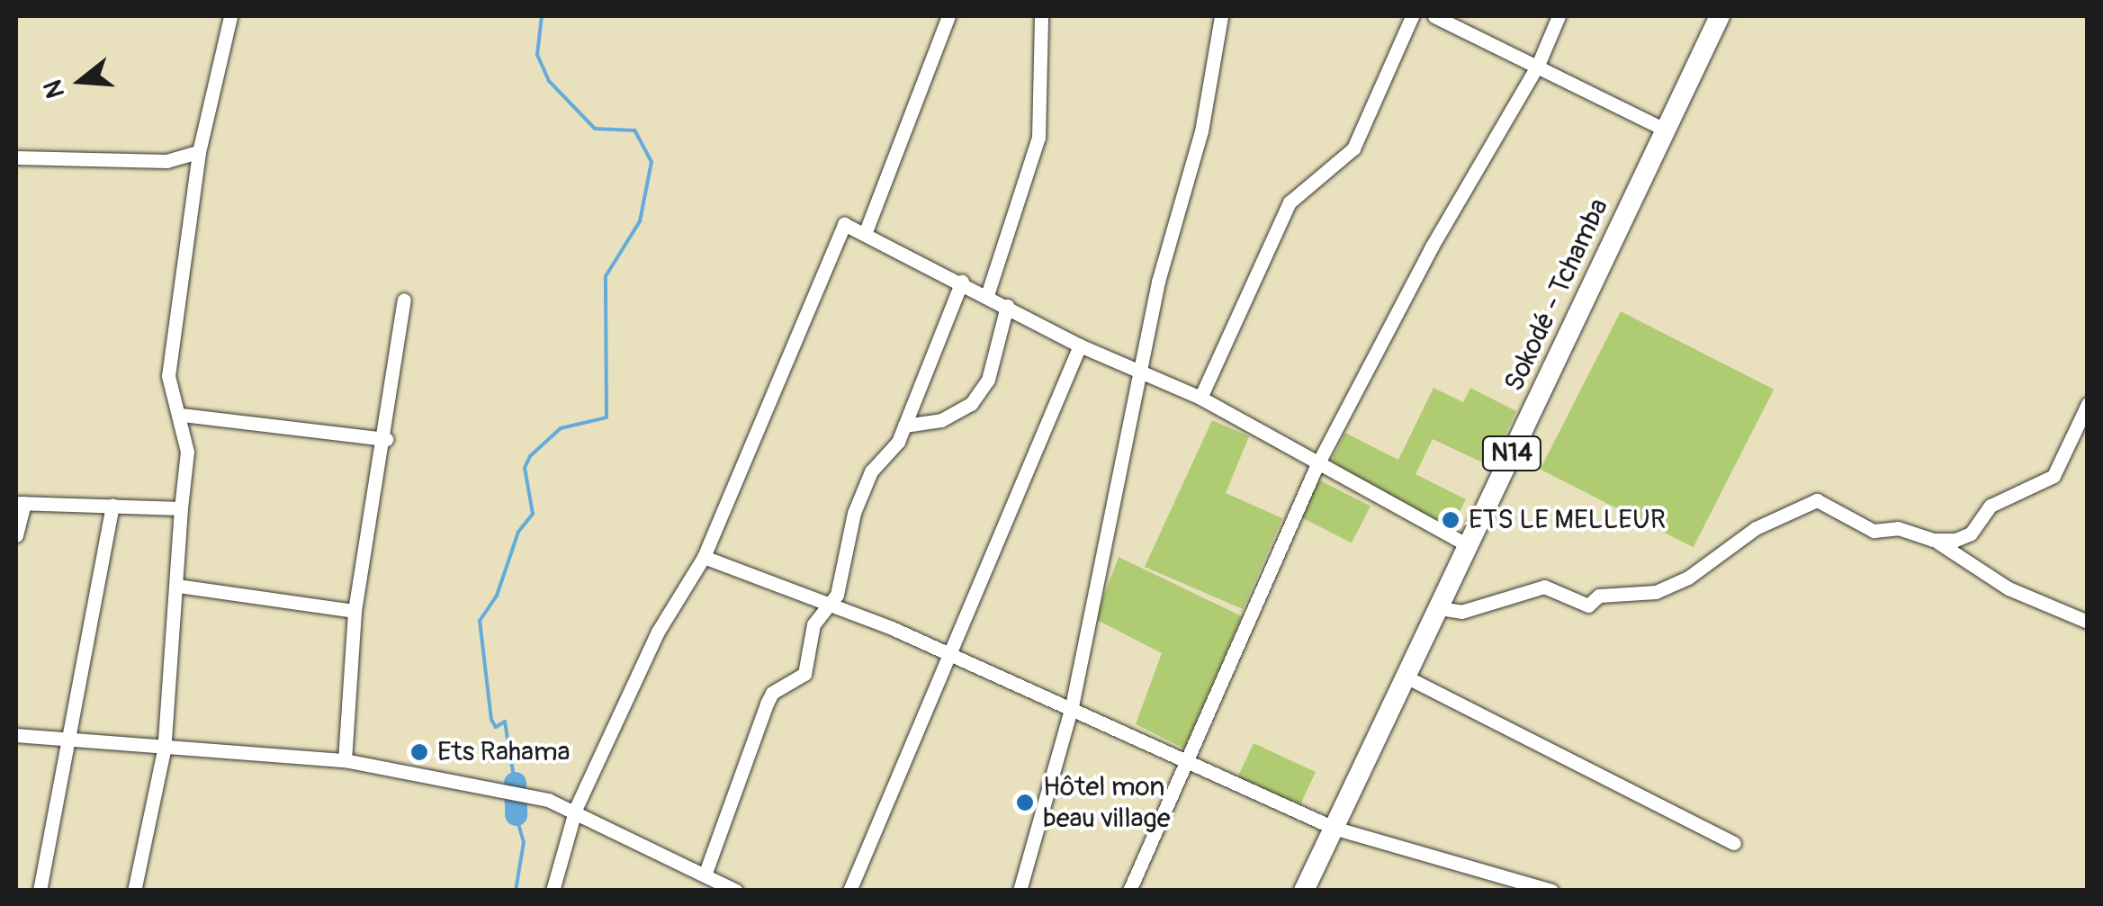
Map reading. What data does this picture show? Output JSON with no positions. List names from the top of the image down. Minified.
{"streets":{"main road":["Sokodé - Tchamba","N14"]},"places":["ETS LE MELLEUR","Ets Rahama","Hôtel mon beau village"],"north":"left"}
